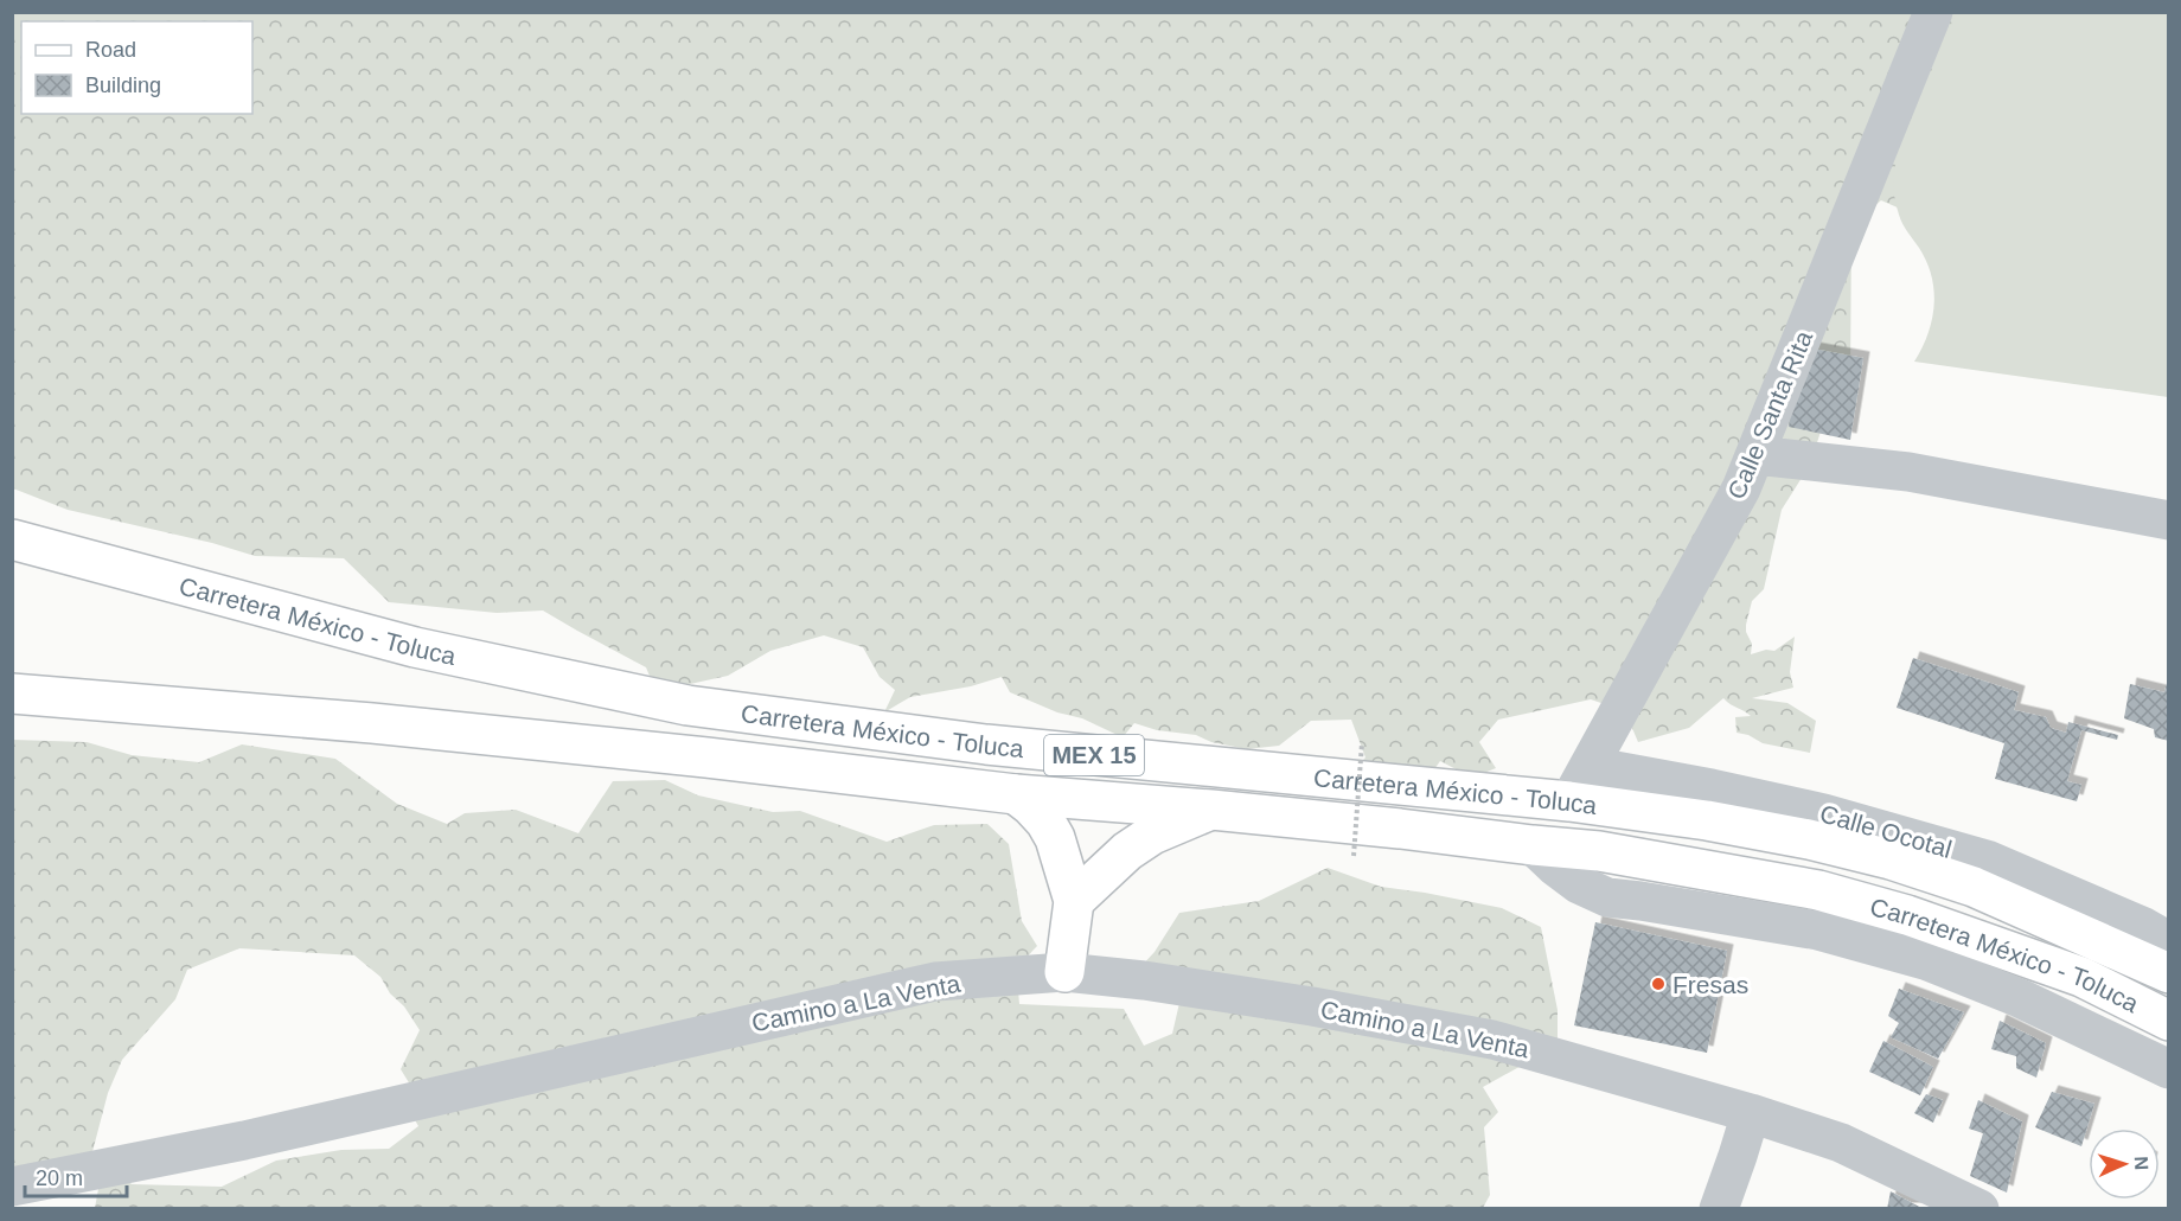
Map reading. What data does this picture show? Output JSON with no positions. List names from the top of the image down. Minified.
{"streets":{"main road":["Carretera México - Toluca","MEX 15"],"street":["Calle Santa Rita","Calle Ocotal","Camino a La Venta"]},"crossings":[["Calle Santa Rita","Carretera México - Toluca"],["Calle Santa Rita","Calle Ocotal"]],"places":["Fresas"],"legend":["Road","Building"],"scale_bar":"20 m","north":"right"}
